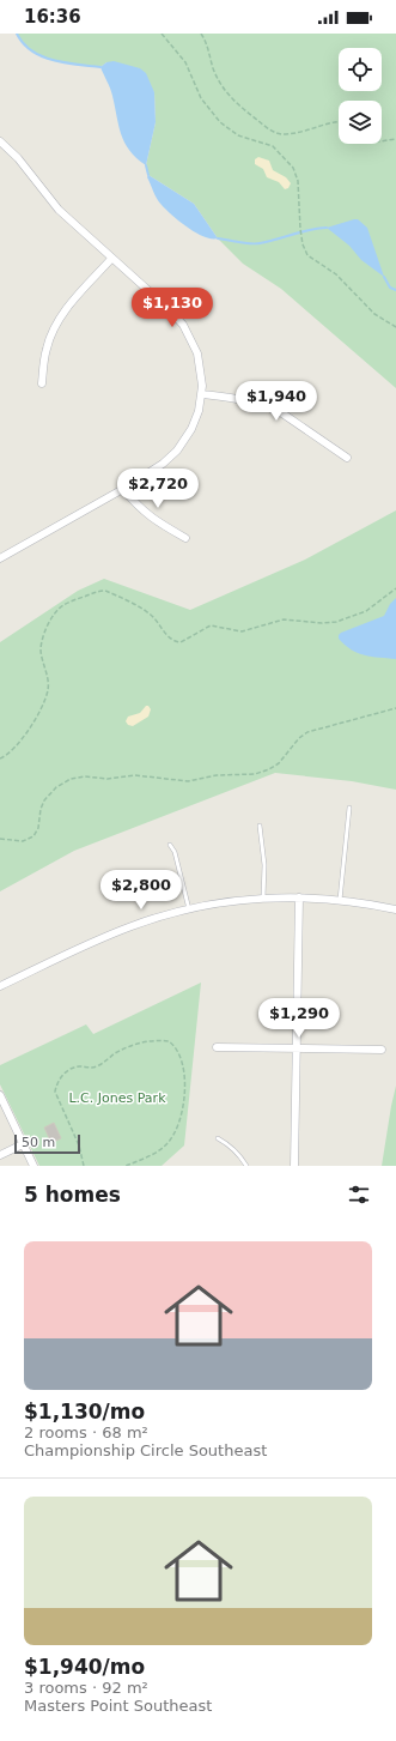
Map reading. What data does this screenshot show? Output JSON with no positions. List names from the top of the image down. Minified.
{"parks":["L.C. Jones Park"],"scale_bar":"50 m","page":{"status":"16:36","price":["$1,130","$1,940","$2,720","$2,800","$1,290"],"scale":"50 m","heading":"5 homes","list":[{"name":"$1,130/mo","note":"2 rooms · 68 m² · Championship Circle Southeast"},{"name":"$1,940/mo","note":"3 rooms · 92 m² · Masters Point Southeast"}]}}
